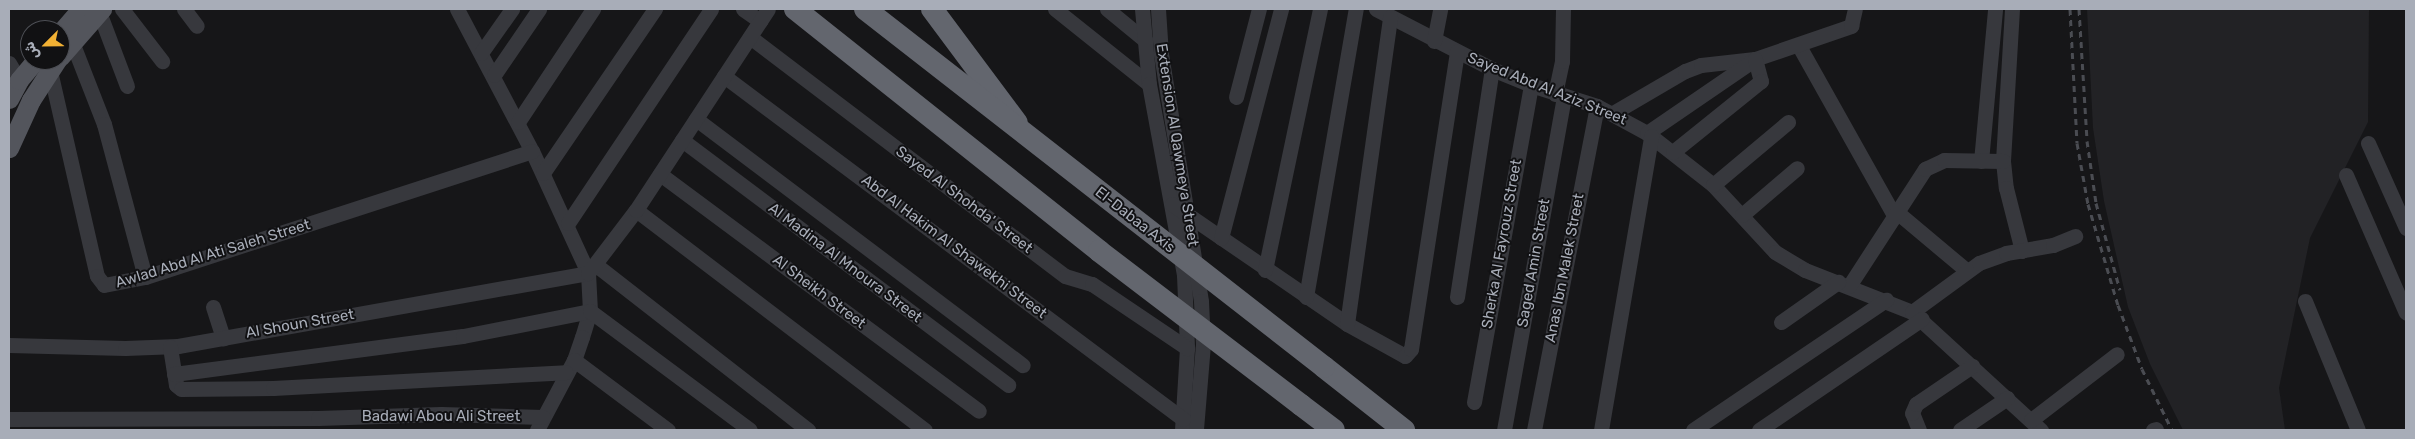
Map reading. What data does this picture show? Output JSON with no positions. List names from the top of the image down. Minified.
{"streets":{"highway":["El-Dabaa Axis"],"street":["Sayed Abd Al Aziz Street","Extension Al Qawmeya Street","Sayed Al Shohda' Street","Sherka Al Fayrouz Street","Abd Al Hakim Al Shawekhi Street","Awlad Abd Al Ati Saleh Street","Al Madina Al Mnoura Street","Saged Amin Street","Anas Ibn Malek Street","Al Sheikh Street","Al Shoun Street","Badawi Abou Ali Street"]},"crossings":[["Sayed Abd Al Aziz Street","Sherka Al Fayrouz Street"],["Sayed Abd Al Aziz Street","Saged Amin Street"],["Sayed Abd Al Aziz Street","Anas Ibn Malek Street"],["Extension Al Qawmeya Street","Sayed Al Shohda' Street"],["Extension Al Qawmeya Street","Abd Al Hakim Al Shawekhi Street"]],"north":"bottom left"}
